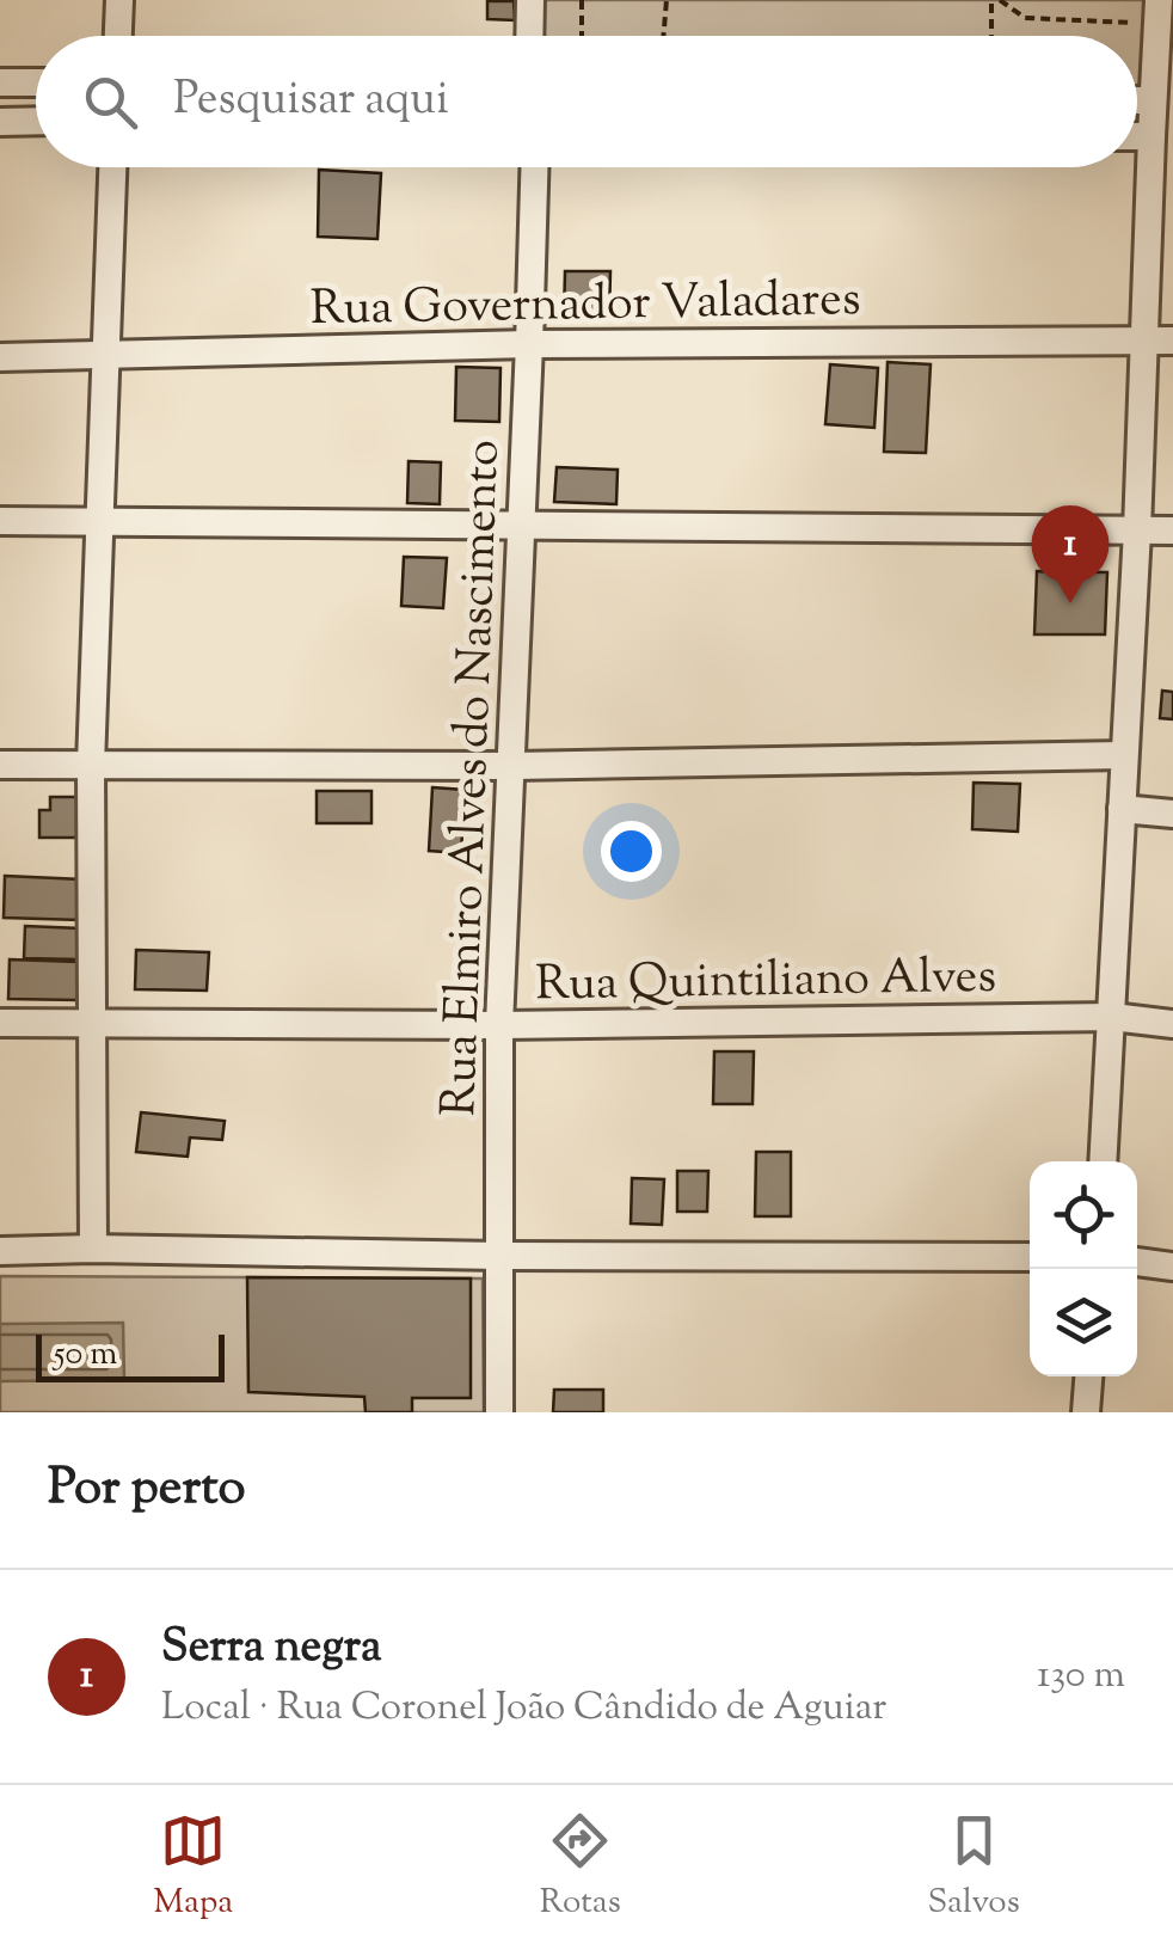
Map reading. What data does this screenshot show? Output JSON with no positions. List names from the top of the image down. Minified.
{"streets":{"street":["Rua Governador Valadares","Rua Elmiro Alves do Nascimento","Rua Quintiliano Alves"]},"crossings":[["Rua Governador Valadares","Rua Elmiro Alves do Nascimento"],["Rua Elmiro Alves do Nascimento","Rua Quintiliano Alves"]],"scale_bar":"50 m","page":{"search":"Pesquisar aqui","pins":"1","scale":"50 m","heading":"Por perto","list":[{"mark":"1","name":"Serra negra","note":"Local · Rua Coronel João Cândido de Aguiar","value":"130 m"}],"nav":["Mapa","Rotas","Salvos"]}}
